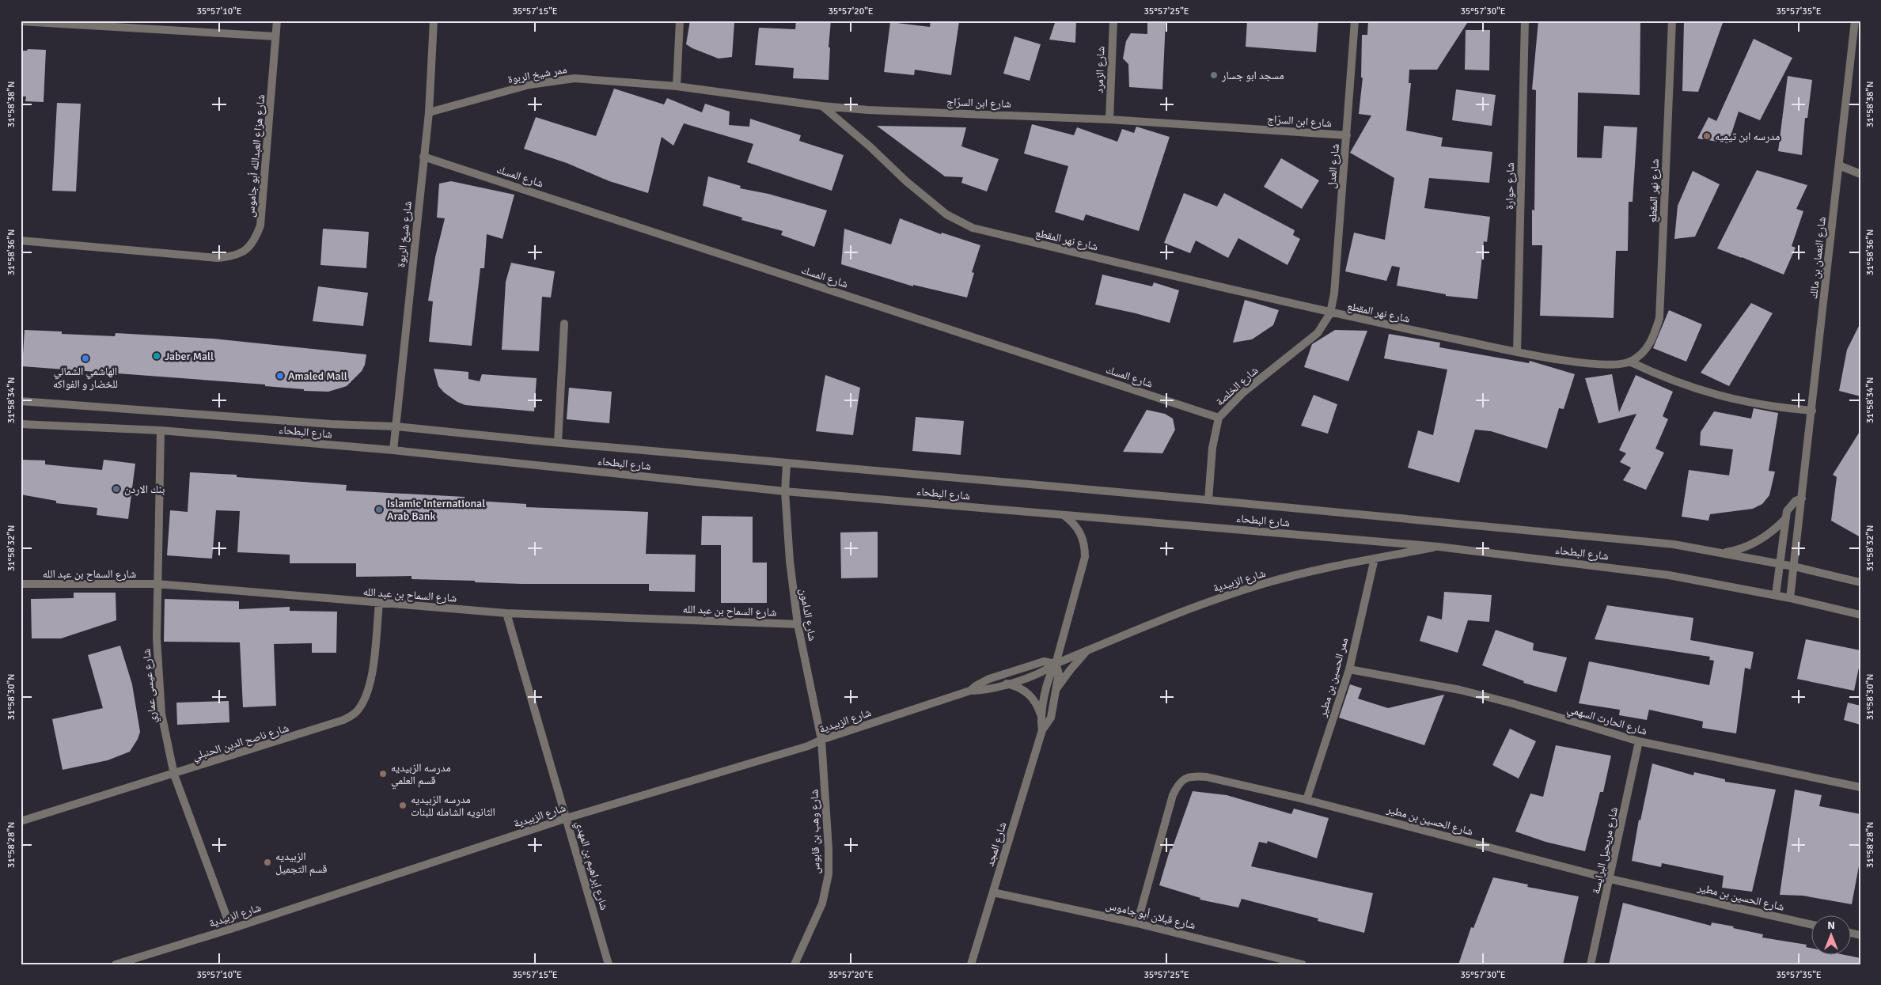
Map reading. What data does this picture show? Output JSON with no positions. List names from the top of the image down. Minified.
{"streets":{"street":["شارع الزمرد","ممر شيخ الربوة","شارع ابن السرّاج","شارع هزاع العبدالله أبو جاموس","شارع العدل","شارع المسك","شارع حوارة","شارع نهر المقطع","شارع شيخ الربوة","شارع النعمان بن مالك","شارع الخلصة","شارع البطحاء","شارع السماح بن عبد الله","شارع الزبيدية","شارع الدامون","ممر الحسين بن مطير","شارع عيسى عماري","شارع الحارث السهمي","شارع ناصح الدين الحنبلي","شارع الحسين بن مطير","شارع وهب بن قابوس","شارع المجد","شارع مريحيل البرايسة","شارع إبراهيم بن المهدي","شارع قبلان أبو جاموس"]},"crossings":[["شارع الزمرد","شارع ابن السرّاج"],["ممر شيخ الربوة","شارع ابن السرّاج"],["ممر شيخ الربوة","شارع شيخ الربوة"],["شارع ابن السرّاج","شارع العدل"],["شارع ابن السرّاج","شارع نهر المقطع"],["شارع العدل","شارع نهر المقطع"],["شارع العدل","شارع الخلصة"],["شارع المسك","شارع شيخ الربوة"],["شارع المسك","شارع الخلصة"],["شارع حوارة","شارع نهر المقطع"],["شارع نهر المقطع","شارع الخلصة"],["شارع شيخ الربوة","شارع البطحاء"],["شارع النعمان بن مالك","شارع البطحاء"],["شارع الخلصة","شارع البطحاء"],["شارع البطحاء","شارع الزبيدية"],["شارع البطحاء","شارع الدامون"],["شارع البطحاء","شارع عيسى عماري"],["شارع البطحاء","شارع المجد"],["شارع السماح بن عبد الله","شارع الدامون"],["شارع السماح بن عبد الله","شارع عيسى عماري"],["شارع السماح بن عبد الله","شارع ناصح الدين الحنبلي"],["شارع السماح بن عبد الله","شارع إبراهيم بن المهدي"],["شارع الزبيدية","شارع الدامون"],["شارع الزبيدية","ممر الحسين بن مطير"],["شارع الزبيدية","شارع عيسى عماري"],["شارع الزبيدية","شارع وهب بن قابوس"],["شارع الزبيدية","شارع المجد"],["شارع الزبيدية","شارع إبراهيم بن المهدي"],["شارع الدامون","شارع وهب بن قابوس"],["ممر الحسين بن مطير","شارع الحارث السهمي"],["ممر الحسين بن مطير","شارع الحسين بن مطير"],["شارع عيسى عماري","شارع ناصح الدين الحنبلي"],["شارع الحارث السهمي","شارع مريحيل البرايسة"],["شارع الحسين بن مطير","شارع مريحيل البرايسة"],["شارع الحسين بن مطير","شارع قبلان أبو جاموس"],["شارع المجد","شارع قبلان أبو جاموس"]],"places":["مسجد ابو جسار","مدرسه ابن تيميه","Jaber Mall","الهاشمي الشمالي للخضار و الفواكه","Amaled Mall","بنك الاردن","Islamic International Arab Bank","مدرسه الزبيديه قسم العلمي","مدرسه الزبيديه الثانويه الشامله للبنات","الزبيديه قسم التجميل"],"north":"top","coordinates":["35°57'10\"E","35°57'15\"E","35°57'20\"E","35°57'25\"E","35°57'30\"E","35°57'35\"E","31°58'38\"N","31°58'36\"N","31°58'34\"N","31°58'32\"N","31°58'30\"N","31°58'28\"N"]}
